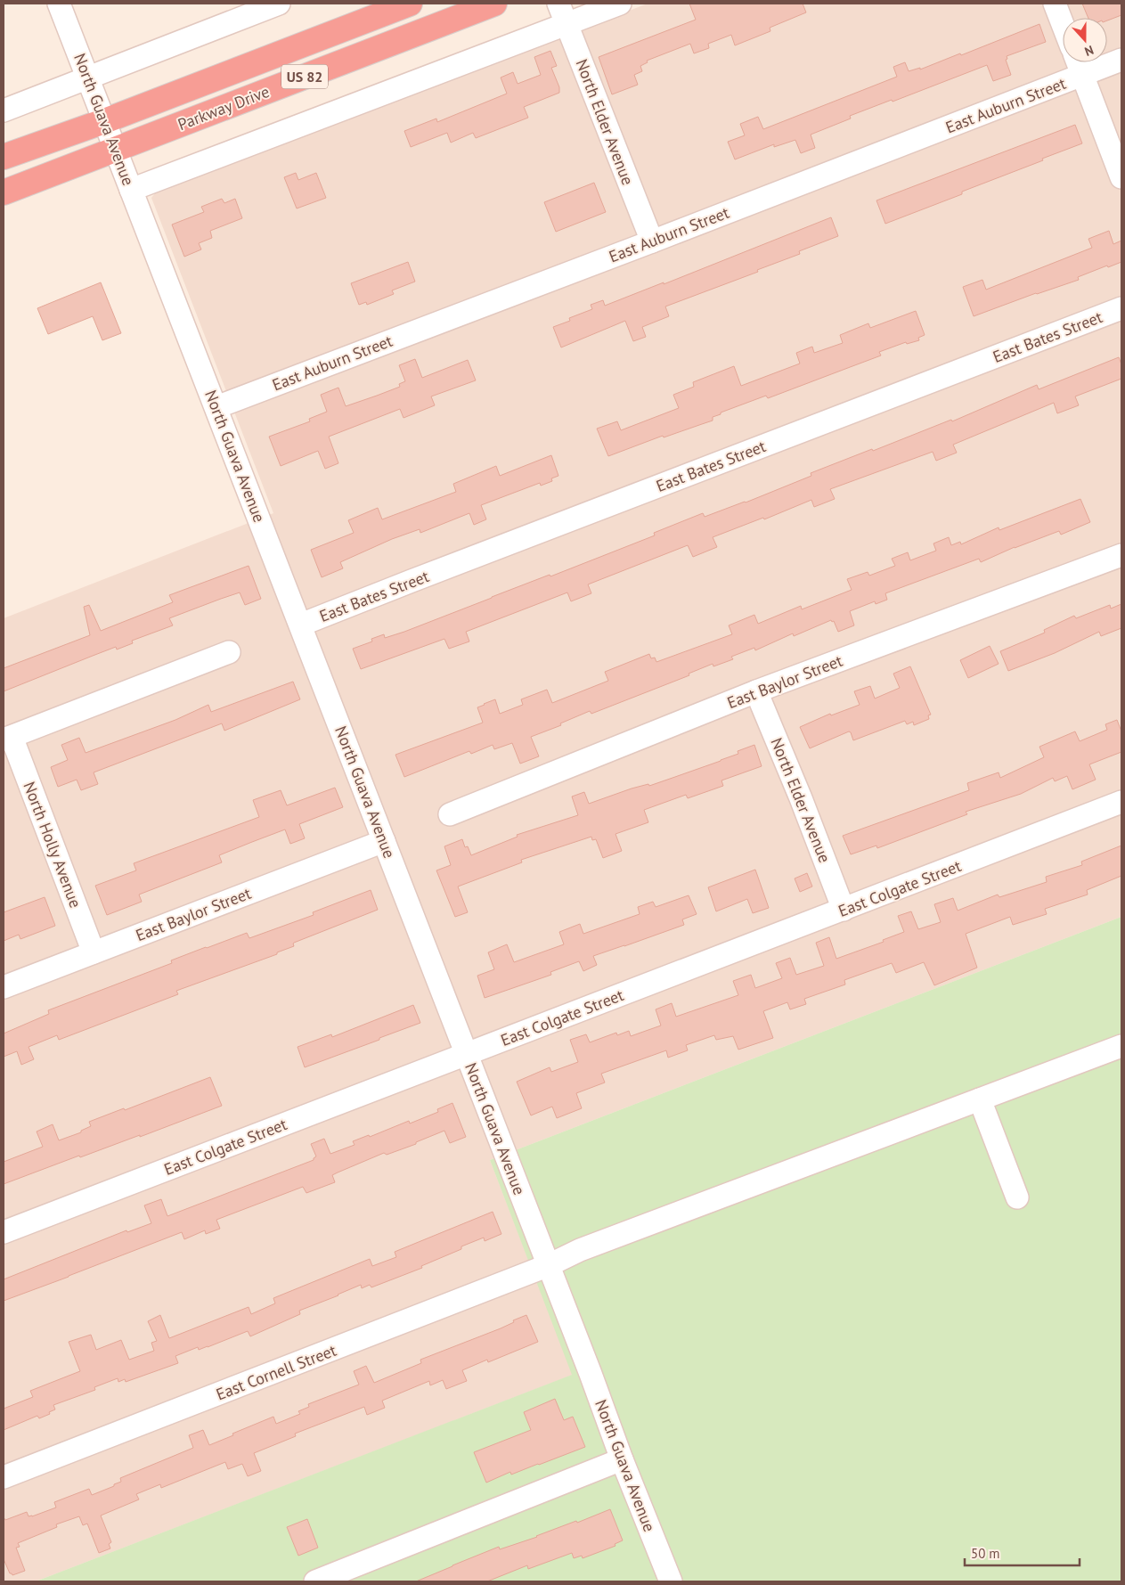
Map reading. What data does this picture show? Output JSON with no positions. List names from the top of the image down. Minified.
{"streets":{"highway":["US 82","Parkway Drive"],"street":["East Auburn Street","North Guava Avenue","North Elder Avenue","East Bates Street","East Baylor Street","North Holly Avenue","East Colgate Street","East Cornell Street"]},"crossings":[["East Auburn Street","North Guava Avenue"],["East Auburn Street","North Elder Avenue"],["Parkway Drive","North Guava Avenue"],["North Guava Avenue","East Bates Street"],["North Guava Avenue","East Baylor Street"],["North Guava Avenue","East Colgate Street"],["North Guava Avenue","East Cornell Street"],["North Elder Avenue","East Baylor Street"],["North Elder Avenue","East Colgate Street"],["East Baylor Street","North Holly Avenue"]],"scale_bar":"50 m","north":"bottom"}
